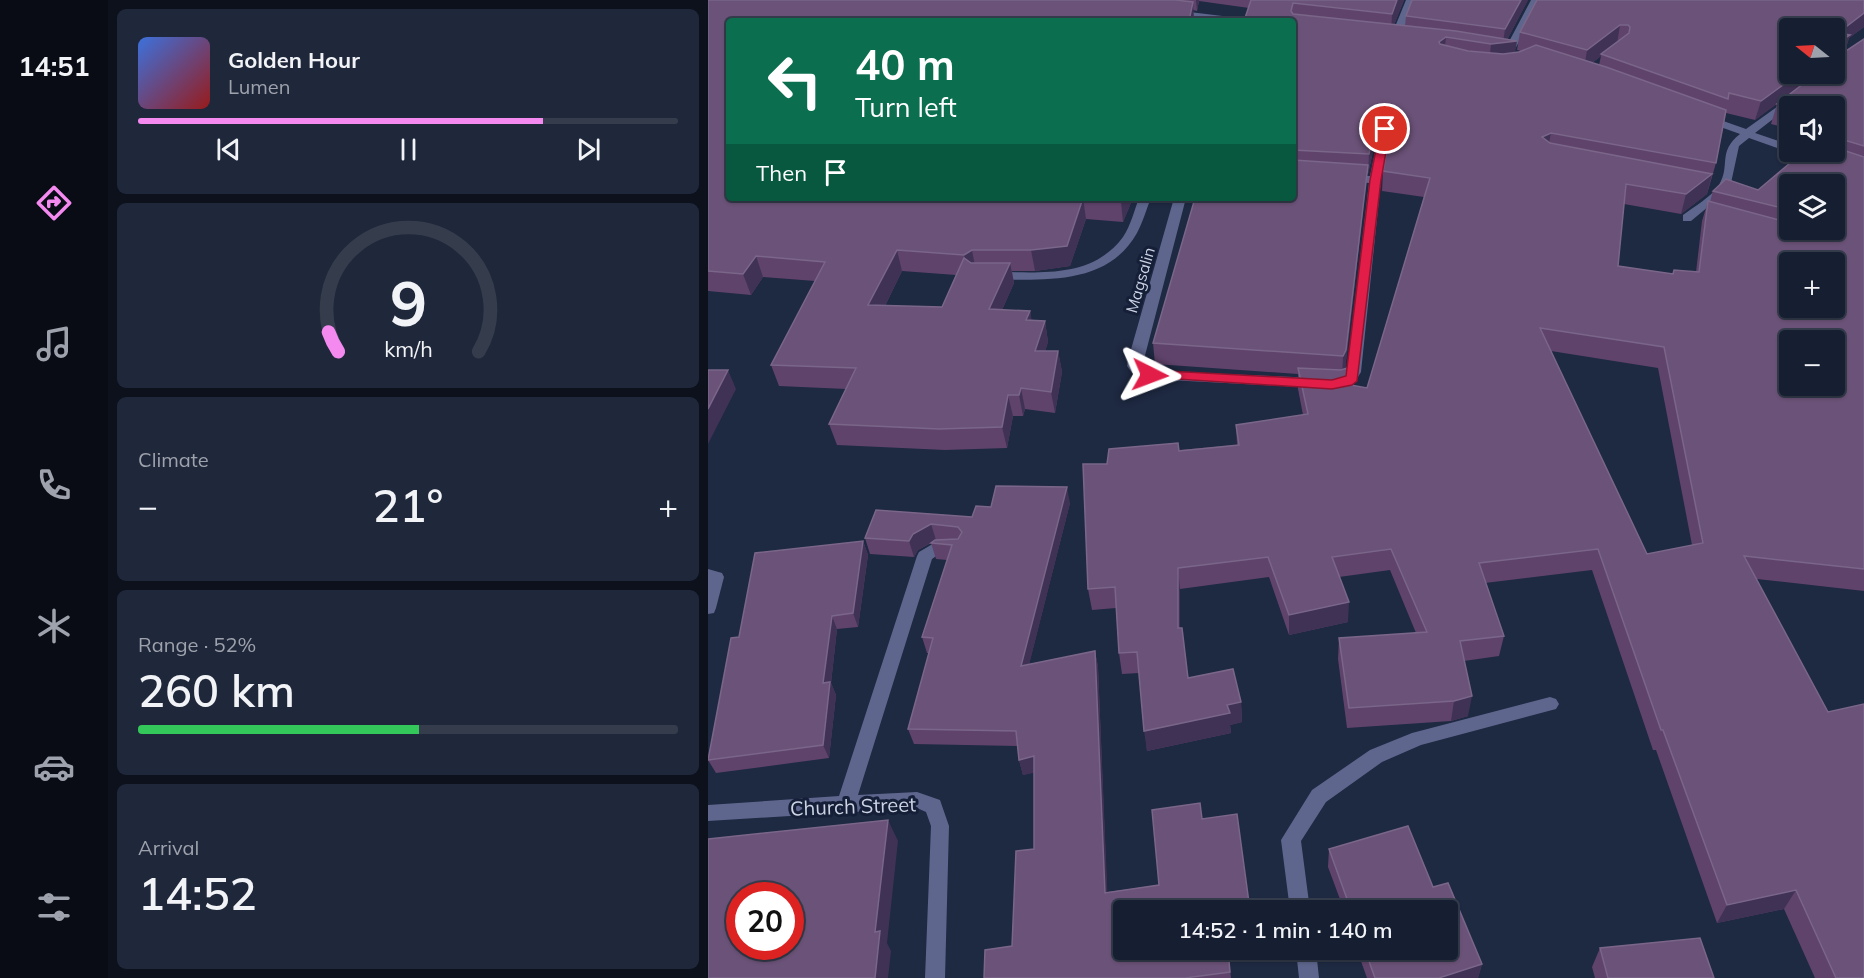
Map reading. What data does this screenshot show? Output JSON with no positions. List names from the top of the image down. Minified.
{"streets":{"street":["Magsalin","Church Street"]},"north":"left","page":{"tabs":"14:51","map_buttons":["+","−"],"turn":["40 m","Turn left"],"song":["Golden Hour","Lumen"],"then":"Then","tile":["Climate",["Range · 52%","260 km"],["Arrival","14:52"]],"heat":["−","21°","+"],"limit":"20","trip":"14:52 · 1 min · 140 m","gauge":["9","km/h"]}}
